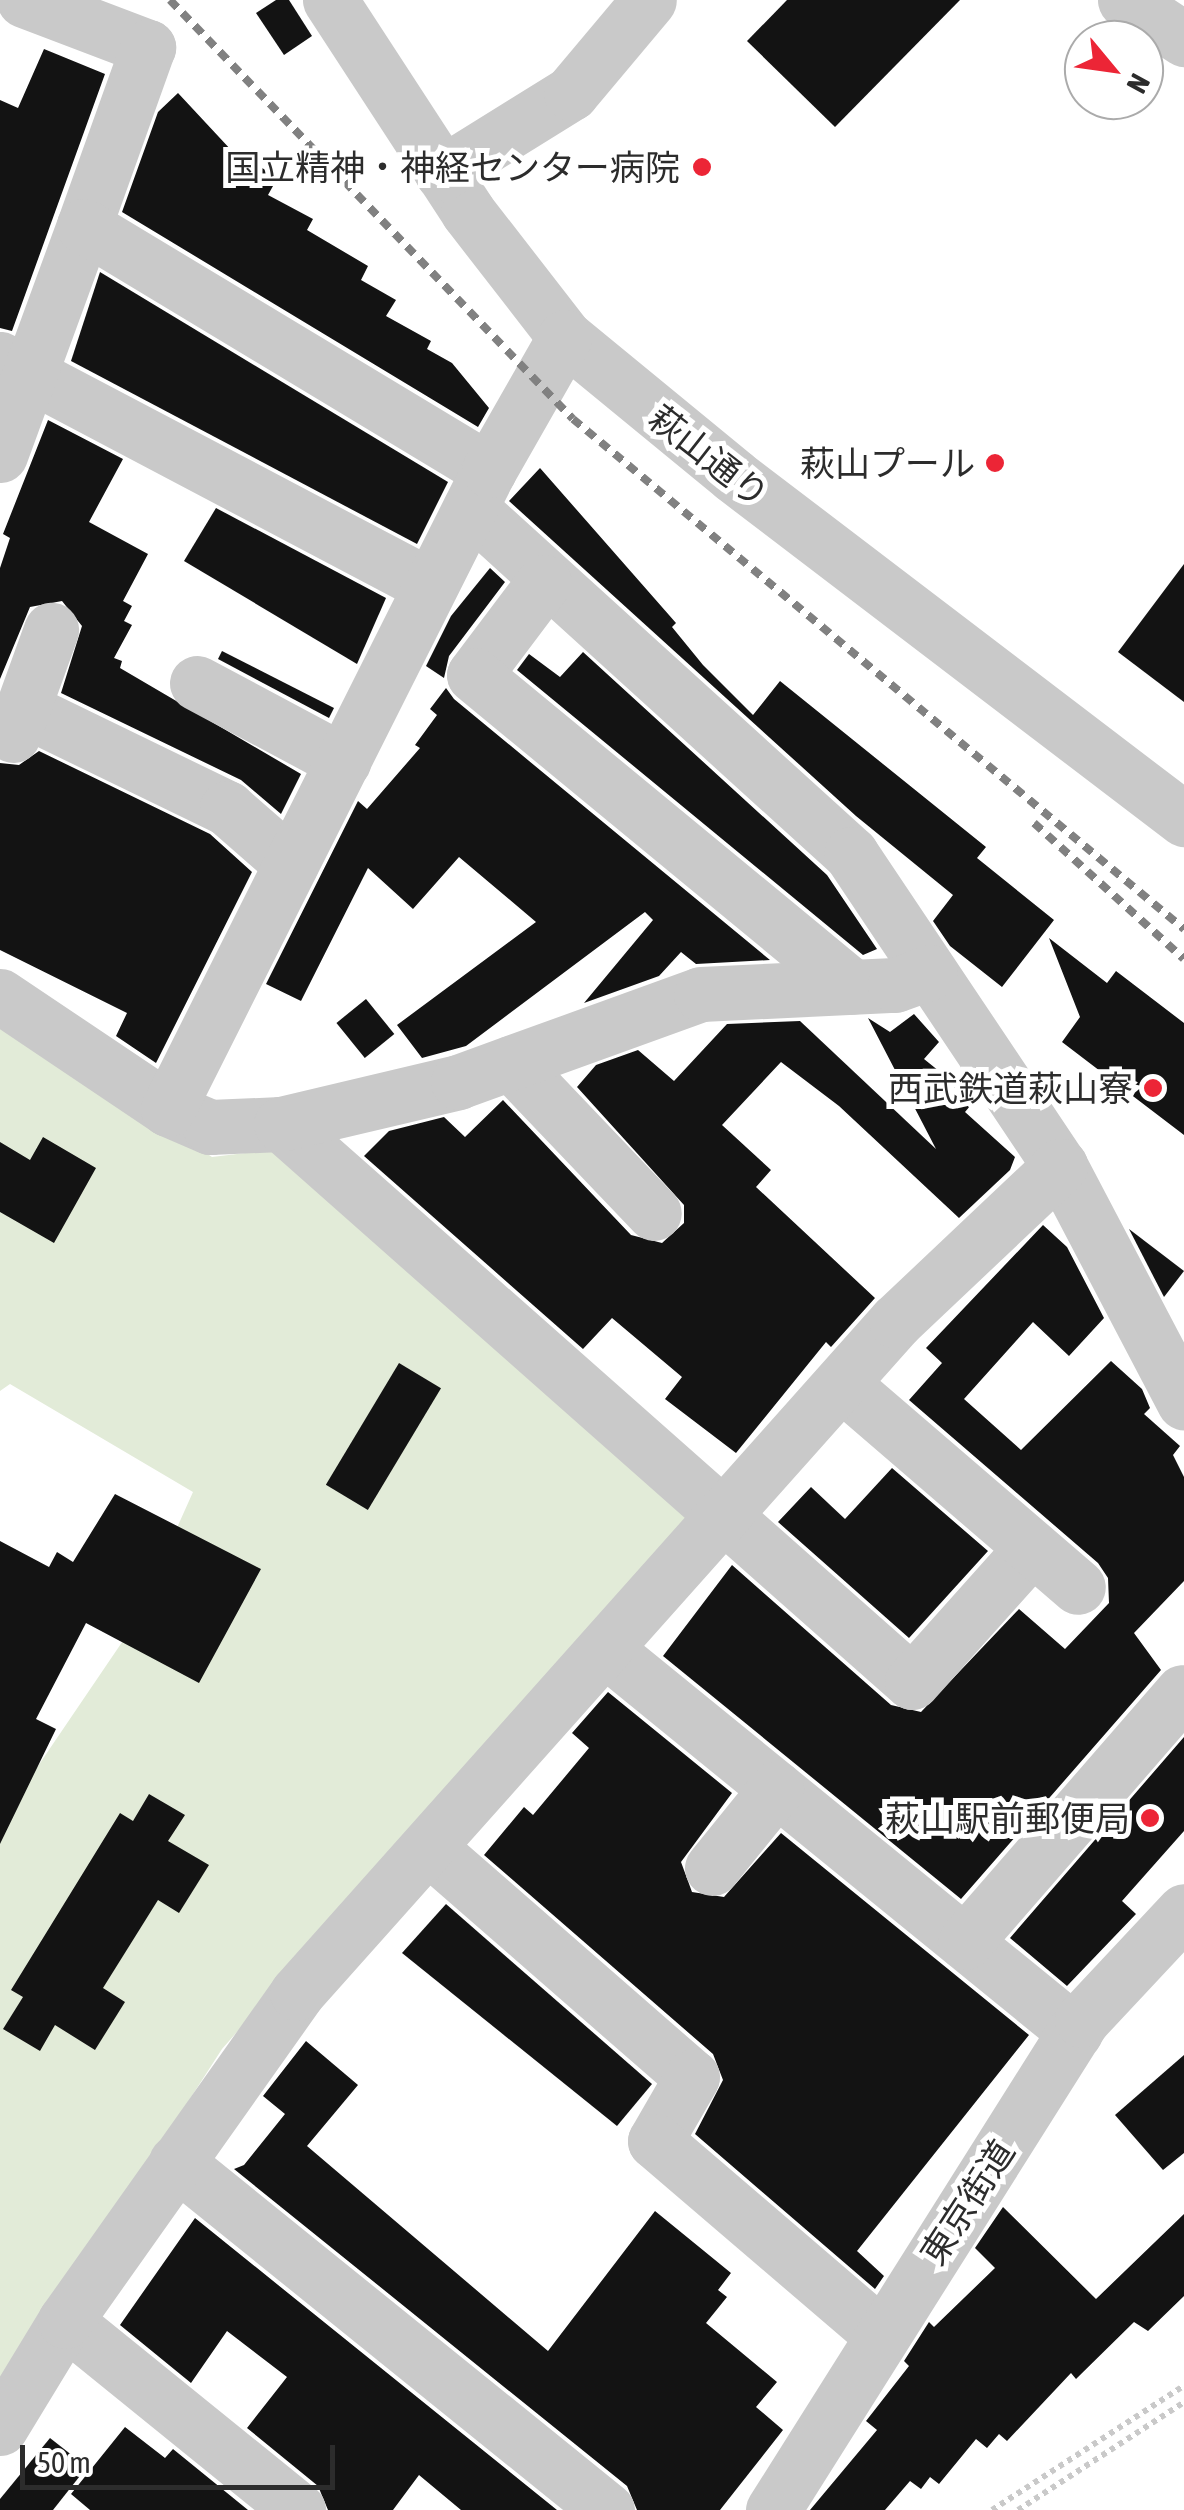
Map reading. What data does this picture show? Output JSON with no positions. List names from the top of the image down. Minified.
{"streets":{"street":["萩山通り","東京街道"]},"places":["国立精神・神経センター病院","萩山プール","西武鉄道萩山寮","萩山駅前郵便局"],"scale_bar":"50 m","north":"bottom right"}
